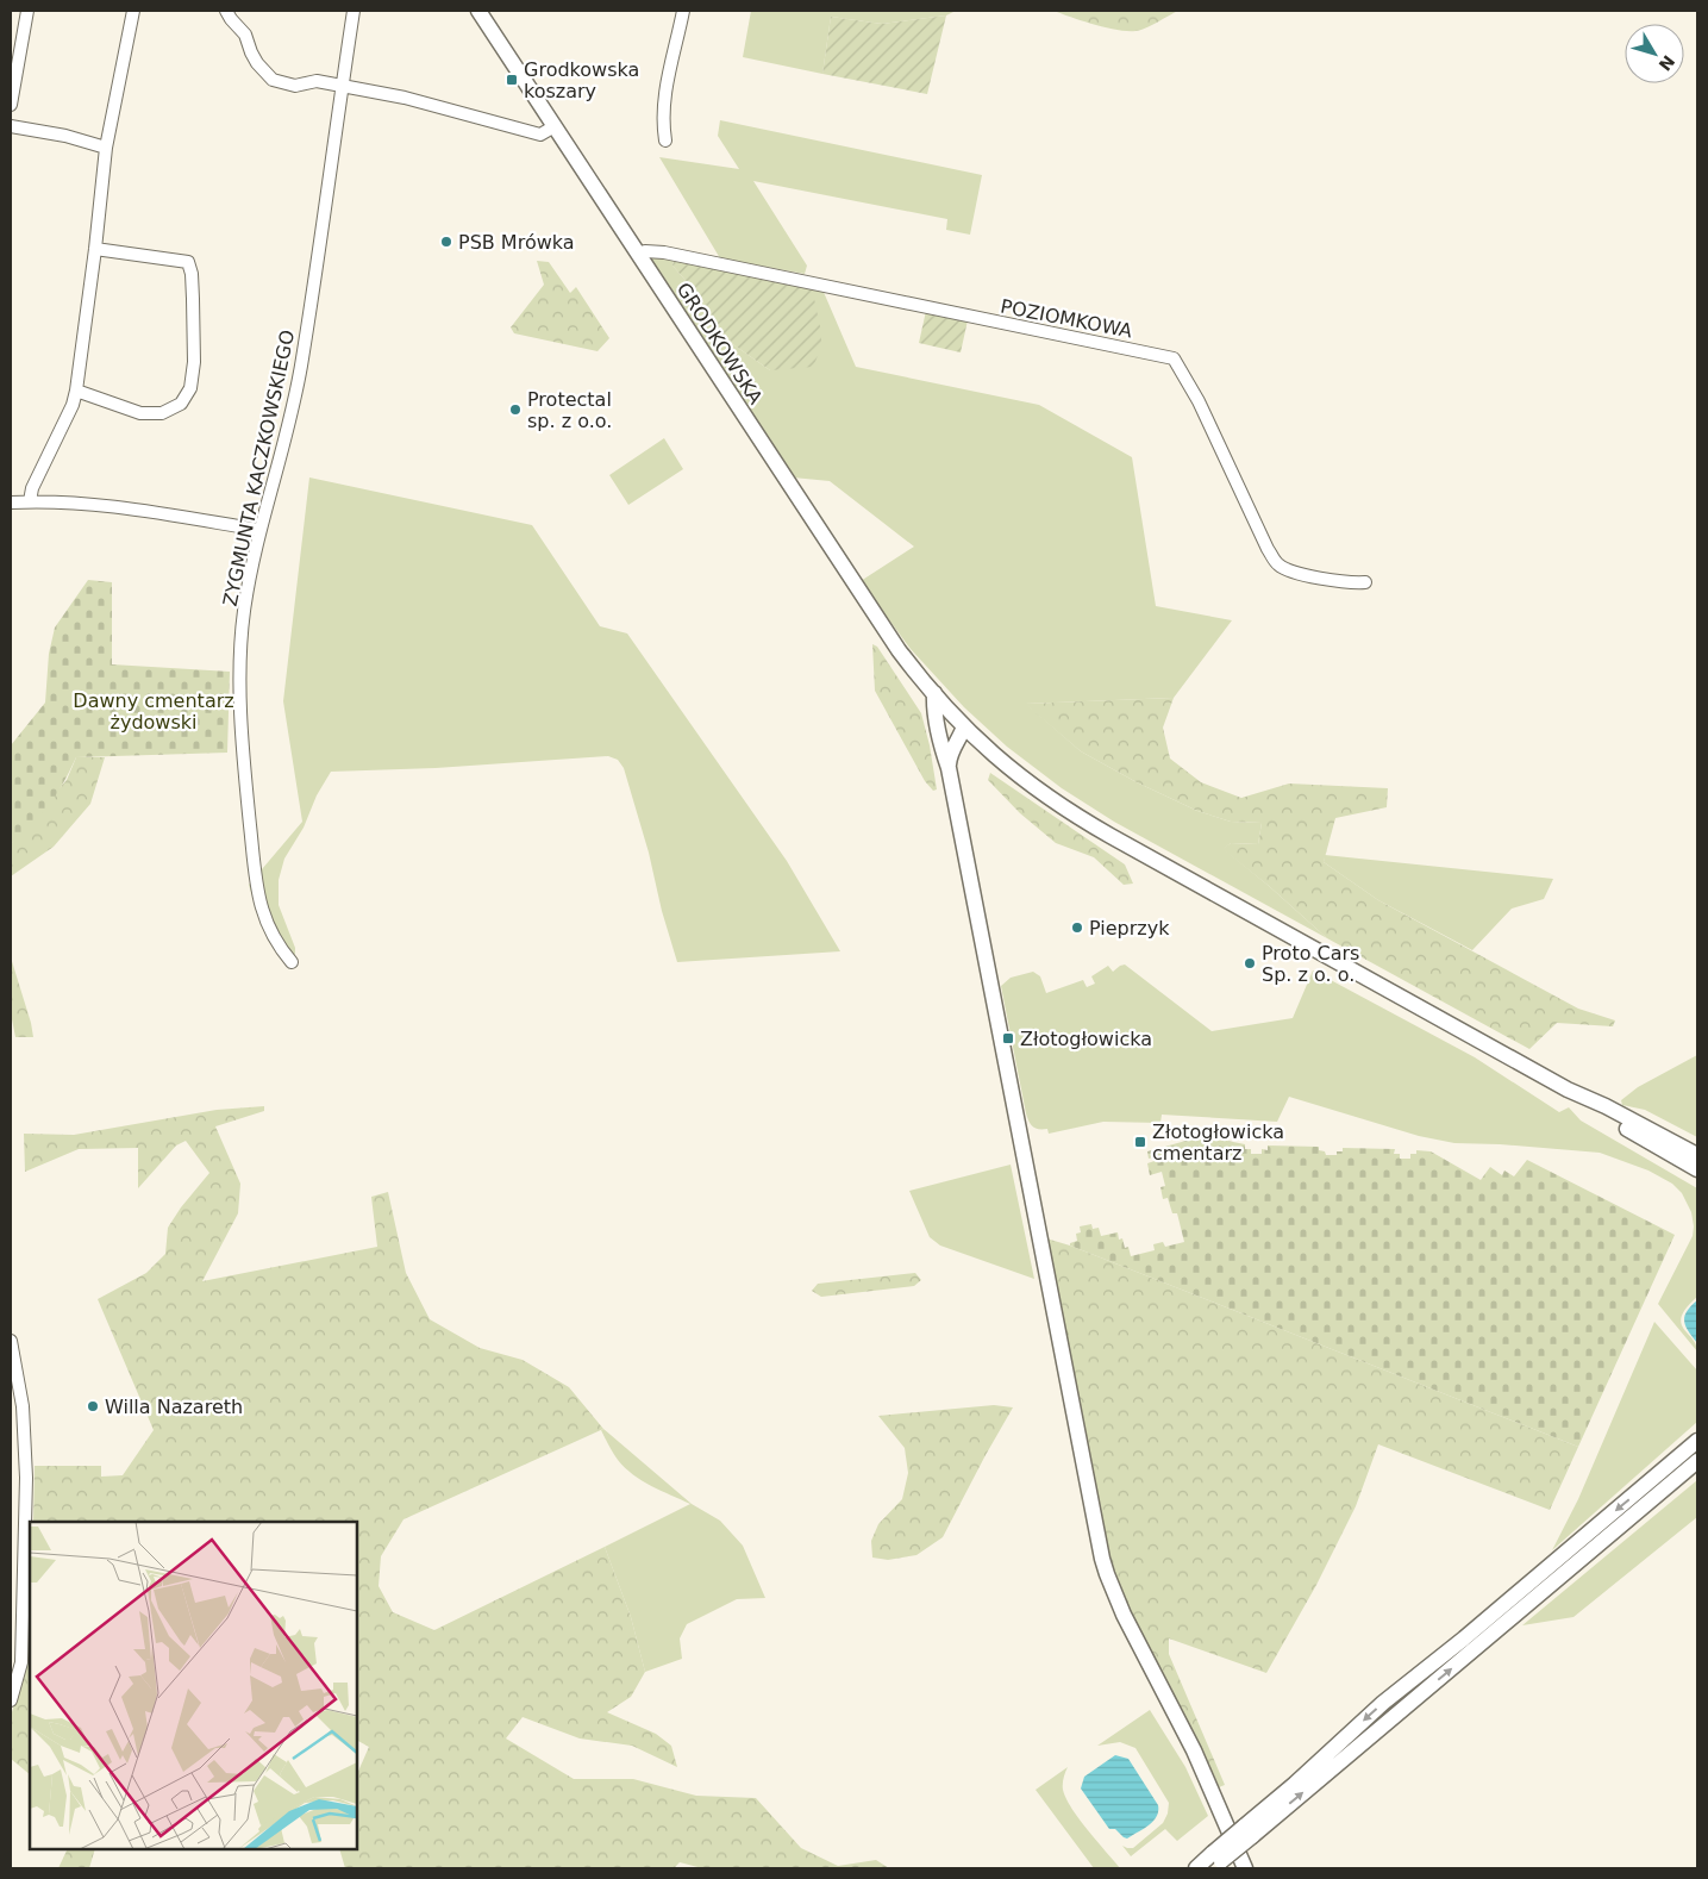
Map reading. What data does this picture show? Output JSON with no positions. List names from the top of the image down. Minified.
{"streets":{"main road":["GRODKOWSKA"],"street":["POZIOMKOWA","ZYGMUNTA KACZKOWSKIEGO"]},"crossings":[["POZIOMKOWA","GRODKOWSKA"]],"parks":["Dawny cmentarz żydowski"],"places":{"transit":["Grodkowska koszary","Złotogłowicka","Złotogłowicka cmentarz"],"other":["PSB Mrówka","Protectal sp. z o.o.","Pieprzyk","Proto Cars Sp. z o. o.","Willa Nazareth"]},"north":"bottom right"}
